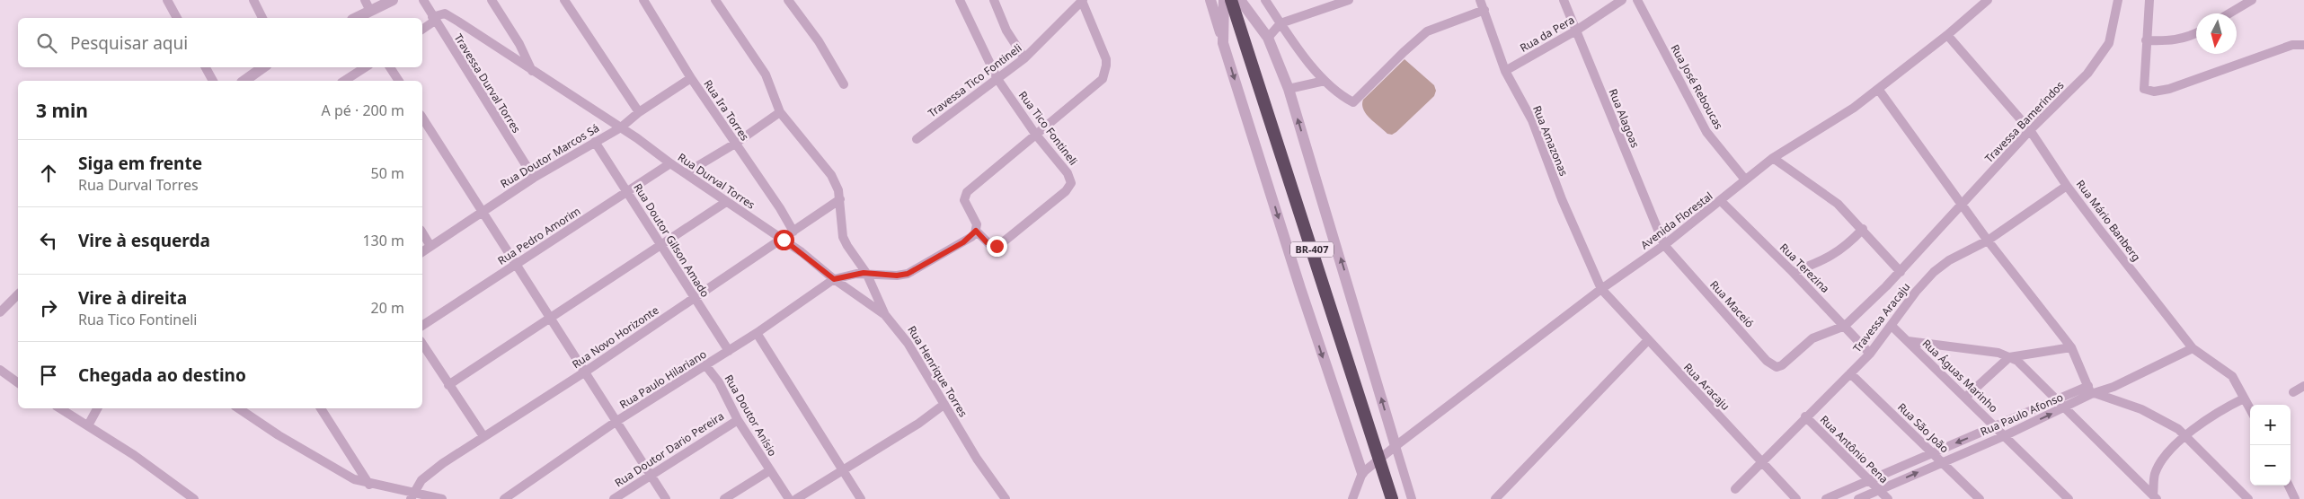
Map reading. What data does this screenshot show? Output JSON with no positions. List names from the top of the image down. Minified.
{"streets":{"highway":["BR-407"],"street":["Rua da Pera","Travessa Tico Fontineli","Travessa Durval Torres","Rua José Reboucas","Rua Ira Torres","Rua Alagoas","Travessa Bamerindos","Rua Tico Fontineli","Rua Amazonas","Rua Doutor Marcos Sá","Rua Durval Torres","Avenida Florestal","Rua Mário Banberg","Rua Pedro Amorim","Rua Doutor Gilson Amado","Rua Terezina","Rua Maceió","Travessa Aracaju","Rua Novo Horizonte","Rua Henrique Torres","Rua Águas Marinho","Rua Paulo Hilariano","Rua Aracaju","Rua Paulo Afonso","Rua Doutor Anísio","Rua São João","Rua Doutor Dario Pereira","Rua Antônio Pena"]},"crossings":[["Rua da Pera","Rua Alagoas"],["Rua da Pera","Rua Amazonas"],["Travessa Tico Fontineli","Rua Tico Fontineli"],["Travessa Durval Torres","Rua Doutor Marcos Sá"],["Travessa Durval Torres","Rua Durval Torres"],["Rua José Reboucas","Avenida Florestal"],["Rua Ira Torres","Rua Doutor Marcos Sá"],["Rua Ira Torres","Rua Novo Horizonte"],["Rua Alagoas","Avenida Florestal"],["Rua Alagoas","Rua Maceió"],["Travessa Bamerindos","Rua Mário Banberg"],["Travessa Bamerindos","Rua Terezina"],["Travessa Bamerindos","Rua Maceió"],["Rua Amazonas","Avenida Florestal"],["Rua Amazonas","Rua Aracaju"],["Rua Doutor Marcos Sá","Rua Durval Torres"],["Rua Doutor Marcos Sá","Rua Doutor Gilson Amado"],["Rua Durval Torres","Rua Pedro Amorim"],["Rua Durval Torres","Rua Novo Horizonte"],["Rua Durval Torres","Rua Henrique Torres"],["Rua Durval Torres","Rua Paulo Hilariano"],["Avenida Florestal","Rua Mário Banberg"],["Avenida Florestal","BR-407"],["Avenida Florestal","Rua Terezina"],["Avenida Florestal","Rua Maceió"],["Avenida Florestal","Rua Aracaju"],["Rua Mário Banberg","Travessa Aracaju"],["Rua Mário Banberg","Rua Paulo Afonso"],["Rua Pedro Amorim","Rua Doutor Gilson Amado"],["Rua Doutor Gilson Amado","Rua Novo Horizonte"],["Rua Doutor Gilson Amado","Rua Paulo Hilariano"],["Rua Terezina","Rua Maceió"],["Rua Terezina","Travessa Aracaju"],["Travessa Aracaju","Rua Águas Marinho"],["Travessa Aracaju","Rua Aracaju"],["Travessa Aracaju","Rua São João"],["Travessa Aracaju","Rua Antônio Pena"],["Rua Novo Horizonte","Rua Henrique Torres"],["Rua Águas Marinho","Rua Paulo Afonso"],["Rua Paulo Hilariano","Rua Doutor Anísio"],["Rua Paulo Afonso","Rua São João"],["Rua Paulo Afonso","Rua Antônio Pena"],["Rua Doutor Anísio","Rua Doutor Dario Pereira"]],"north":"bottom","page":{"search":"Pesquisar aqui","heading":["3 min","A pé · 200 m"],"list":[["Siga em frente","Rua Durval Torres","50 m"],["Vire à esquerda","130 m"],["Vire à direita","Rua Tico Fontineli","20 m"],"Chegada ao destino"],"map_buttons":["+","−"]}}
